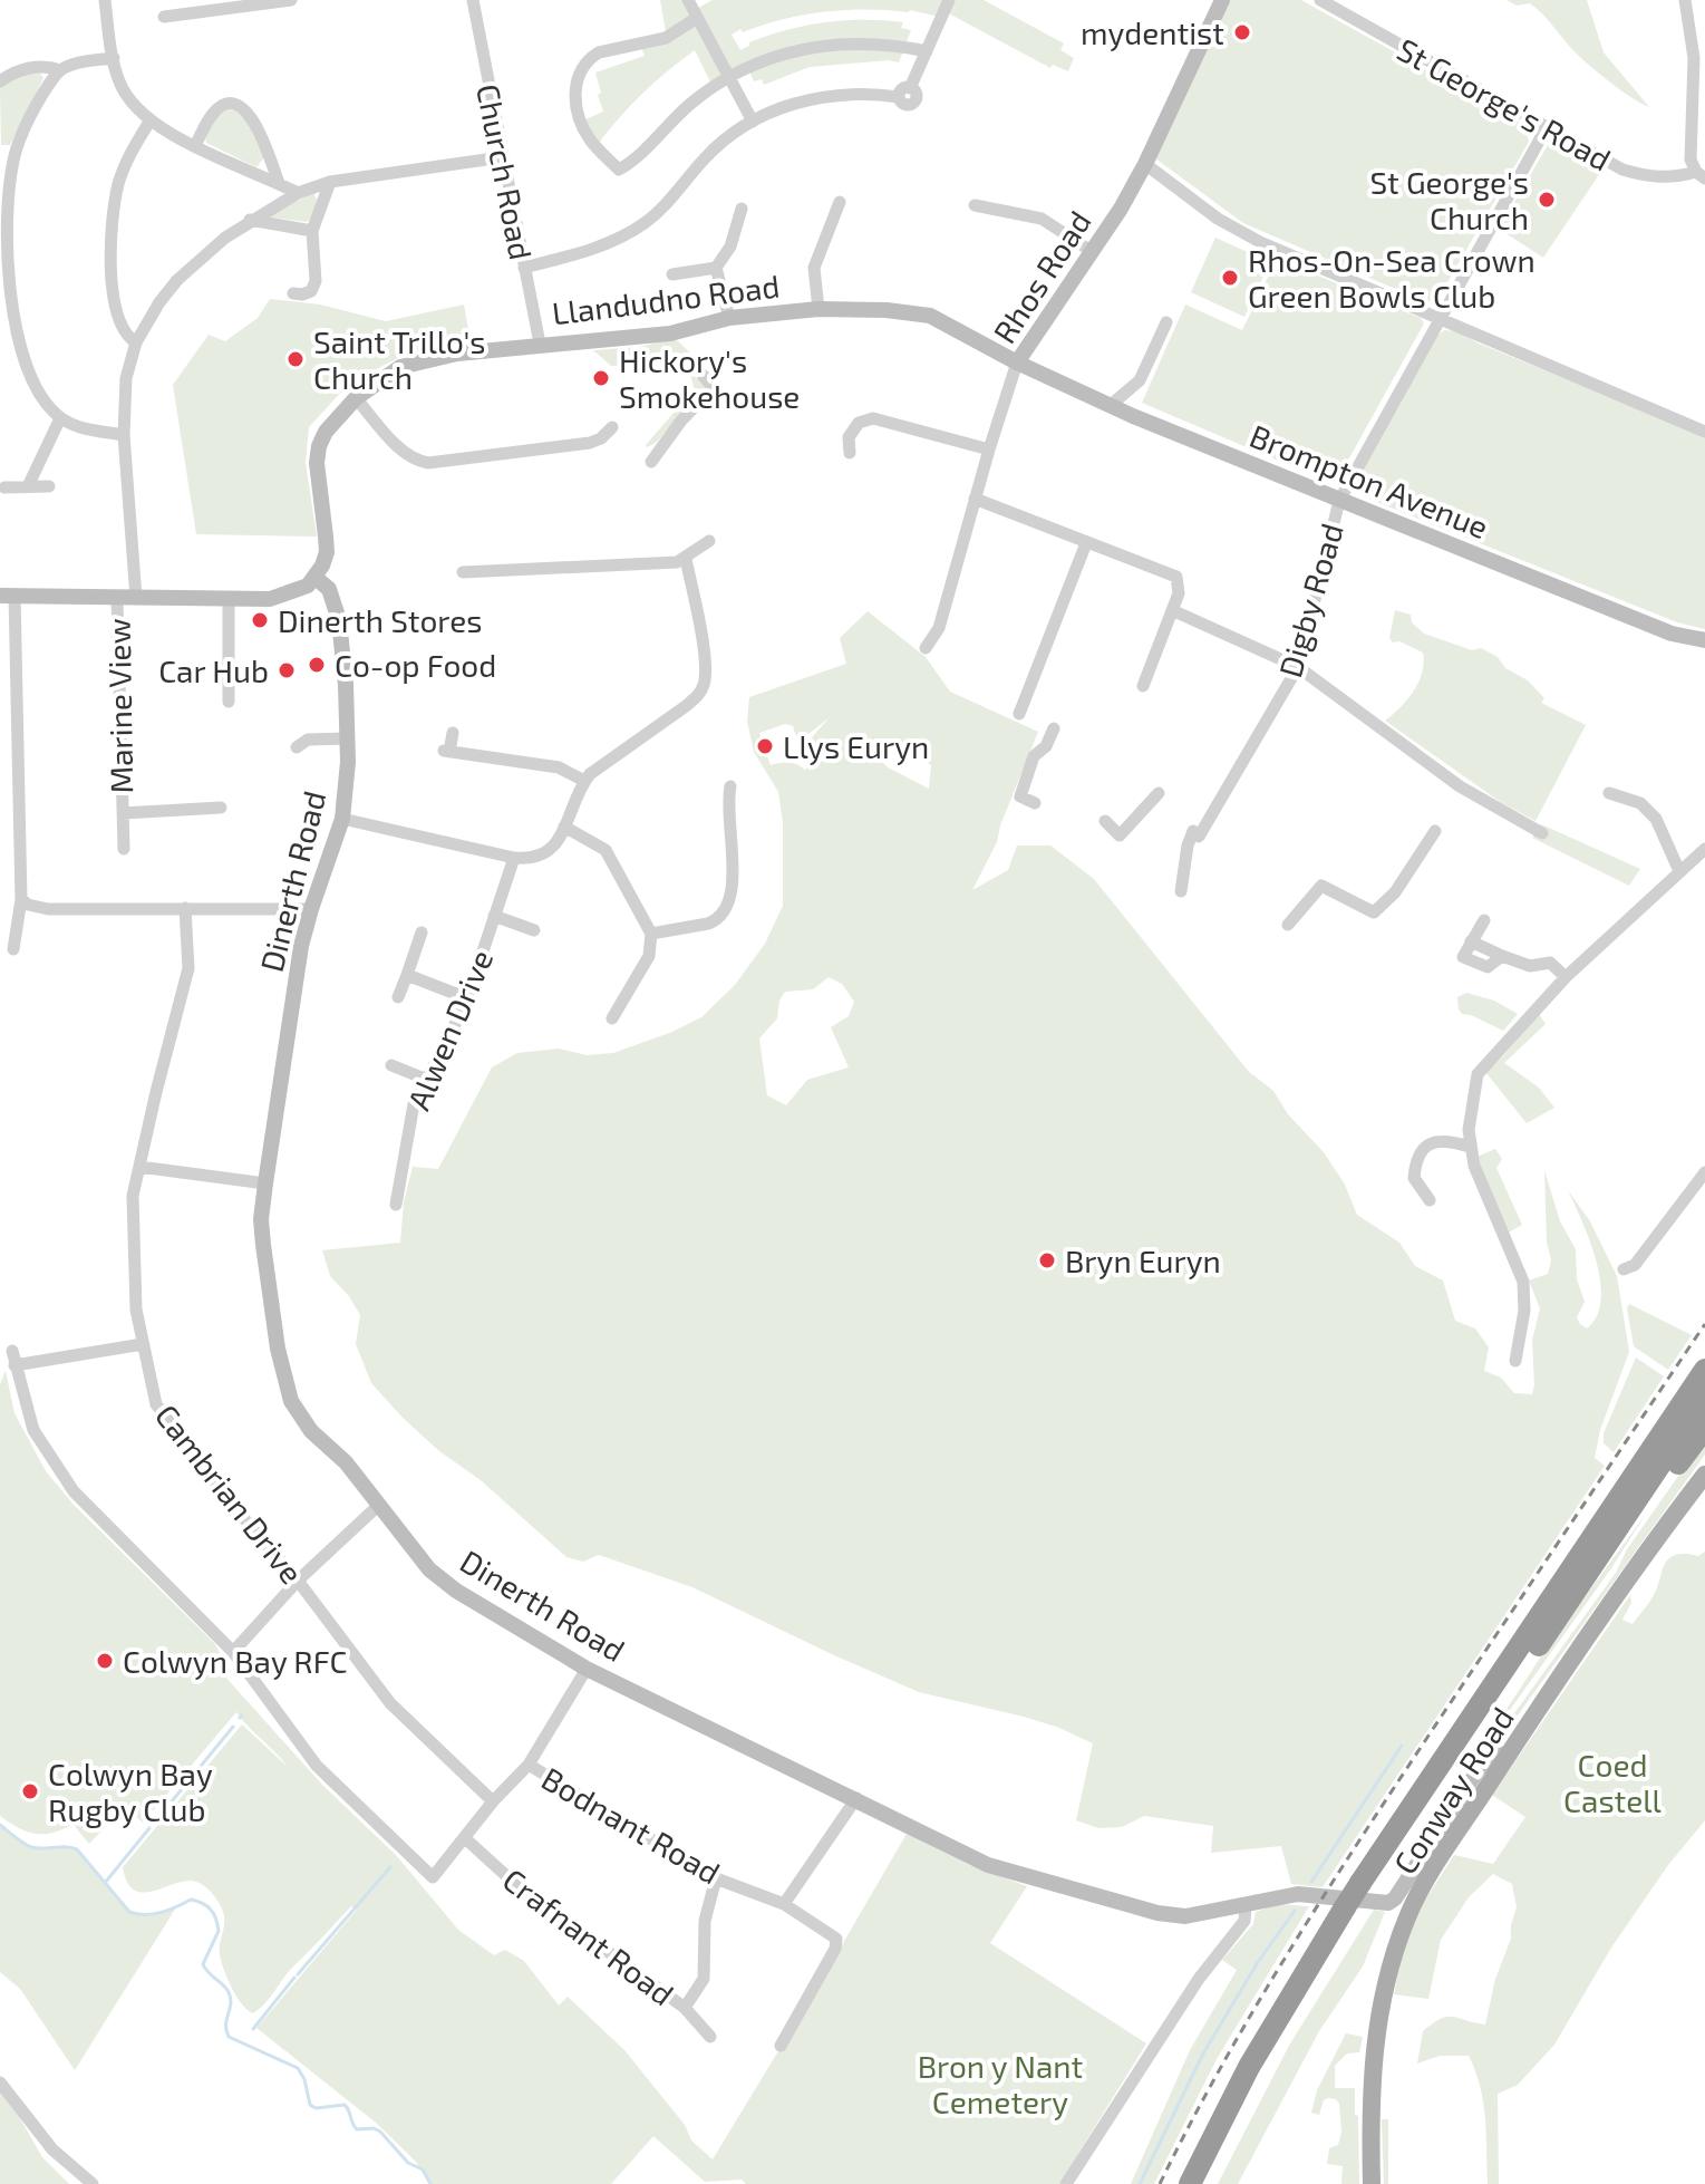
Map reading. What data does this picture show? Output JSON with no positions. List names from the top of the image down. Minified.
{"streets":{"main road":["Rhos Road","Llandudno Road","Brompton Avenue","Dinerth Road","Conway Road"],"street":["St George's Road","Church Road","Digby Road","Marine View","Alwen Drive","Cambrian Drive","Bodnant Road","Crafnant Road"]},"crossings":[["St George's Road","Digby Road"],["Church Road","Llandudno Road"],["Rhos Road","Llandudno Road"],["Rhos Road","Brompton Avenue"],["Llandudno Road","Brompton Avenue"],["Llandudno Road","Dinerth Road"],["Brompton Avenue","Digby Road"],["Dinerth Road","Conway Road"]],"parks":["Coed Castell","Bron y Nant Cemetery"],"places":["mydentist","St George's Church","Rhos-On-Sea Crown Green Bowls Club","Saint Trillo's Church","Hickory's Smokehouse","Dinerth Stores","Co-op Food","Car Hub","Llys Euryn","Bryn Euryn","Colwyn Bay RFC","Colwyn Bay Rugby Club"]}
